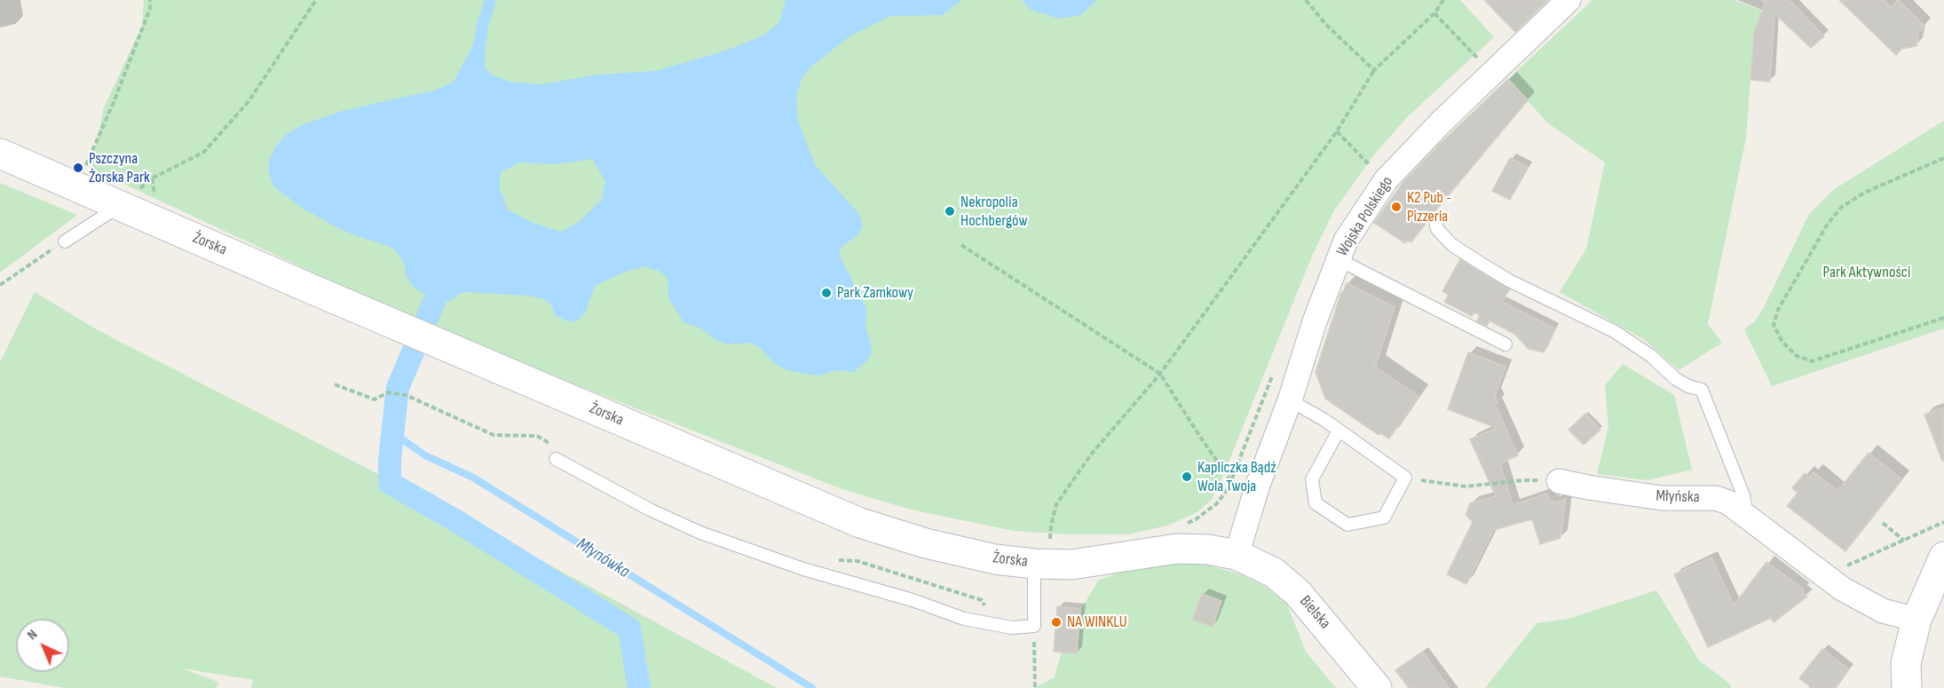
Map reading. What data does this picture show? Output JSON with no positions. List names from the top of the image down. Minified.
{"streets":{"main road":["Żorska","Bielska"],"street":["Wojska Polskiego","Młyńska"]},"crossings":[["Wojska Polskiego","Żorska"],["Wojska Polskiego","Bielska"],["Żorska","Bielska"]],"water":["Młynówka"],"parks":["Park Aktywności"],"places":["Pszczyna Żorska Park","K2 Pub - Pizzeria","Nekropolia Hochbergów","Park Zamkowy","Kapliczka Bądź Wola Twoja","NA WINKLU"],"north":"top left"}
